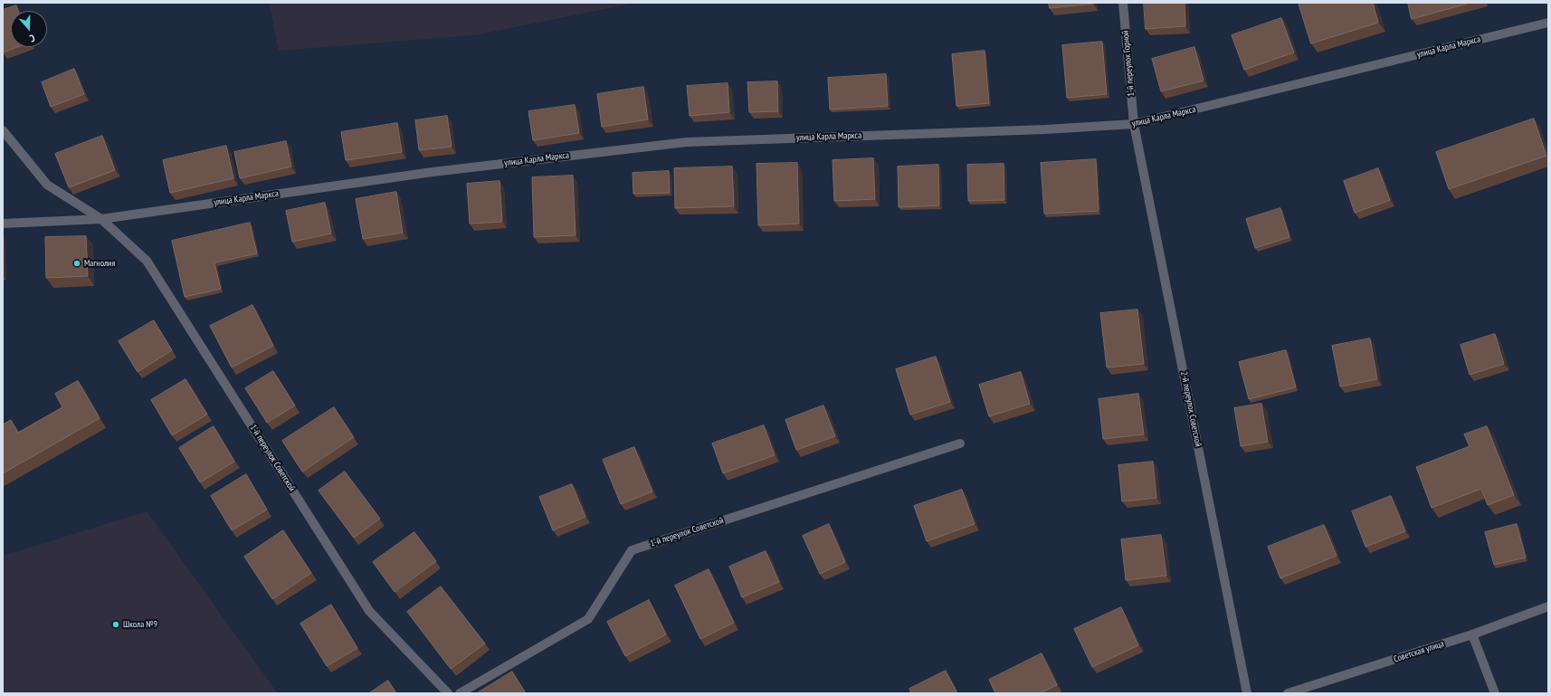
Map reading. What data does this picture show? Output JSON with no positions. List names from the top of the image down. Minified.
{"streets":{"street":["улица Карла Маркса","1-й переулок Горной","2-й переулок Советской","1-й переулок Советской","Советская улица"]},"crossings":[["улица Карла Маркса","1-й переулок Горной"],["улица Карла Маркса","2-й переулок Советской"],["улица Карла Маркса","1-й переулок Советской"],["1-й переулок Горной","2-й переулок Советской"]],"places":["Магнолия","Школа №9"],"north":"bottom"}
